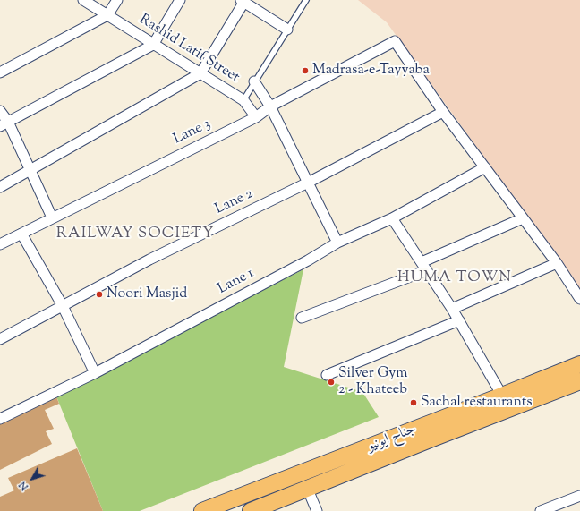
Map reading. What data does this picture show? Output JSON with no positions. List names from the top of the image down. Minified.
{"streets":{"highway":["جناح ایونیو"],"street":["Rashid Latif Street","Lane 3","Lane 2","Lane 1"]},"crossings":[["Rashid Latif Street","Lane 3"],["Lane 3","Lane 2"]],"districts":["RAILWAY SOCIETY","HUMA TOWN"],"places":["Madrasa-e-Tayyaba","Noori Masjid","Silver Gym 2 - Khateeb","Sachal restaurants"],"north":"bottom left"}
